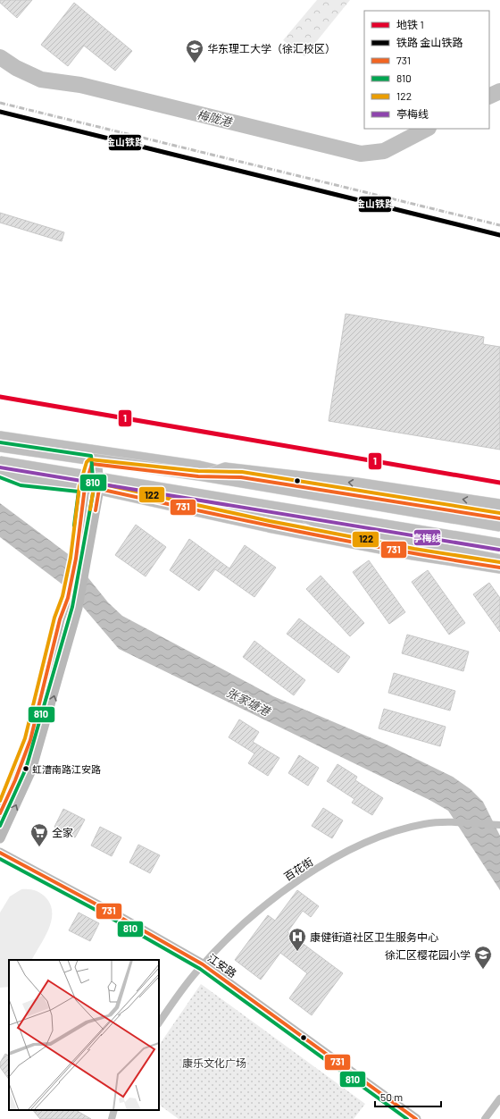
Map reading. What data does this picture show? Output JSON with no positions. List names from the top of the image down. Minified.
{"streets":{"main road":["江安路"],"street":["百花街"]},"crossings":[["百花街","江安路"]],"water":["梅陇港","张家塘港"],"parks":["康乐文化广场"],"places":{"school or university":["华东理工大学（徐汇校区）","徐汇区樱花园小学"],"other":["虹漕南路江安路"],"supermarket":["全家"],"hospital":["康健街道社区卫生服务中心"]},"lines":["rail line 金山铁路","metro line 1","transit line 810","transit line 122","transit line 731","transit line 亭梅线"],"legend":["地铁 1","铁路 金山铁路","731","810","122","亭梅线"],"scale_bar":"50 m"}
